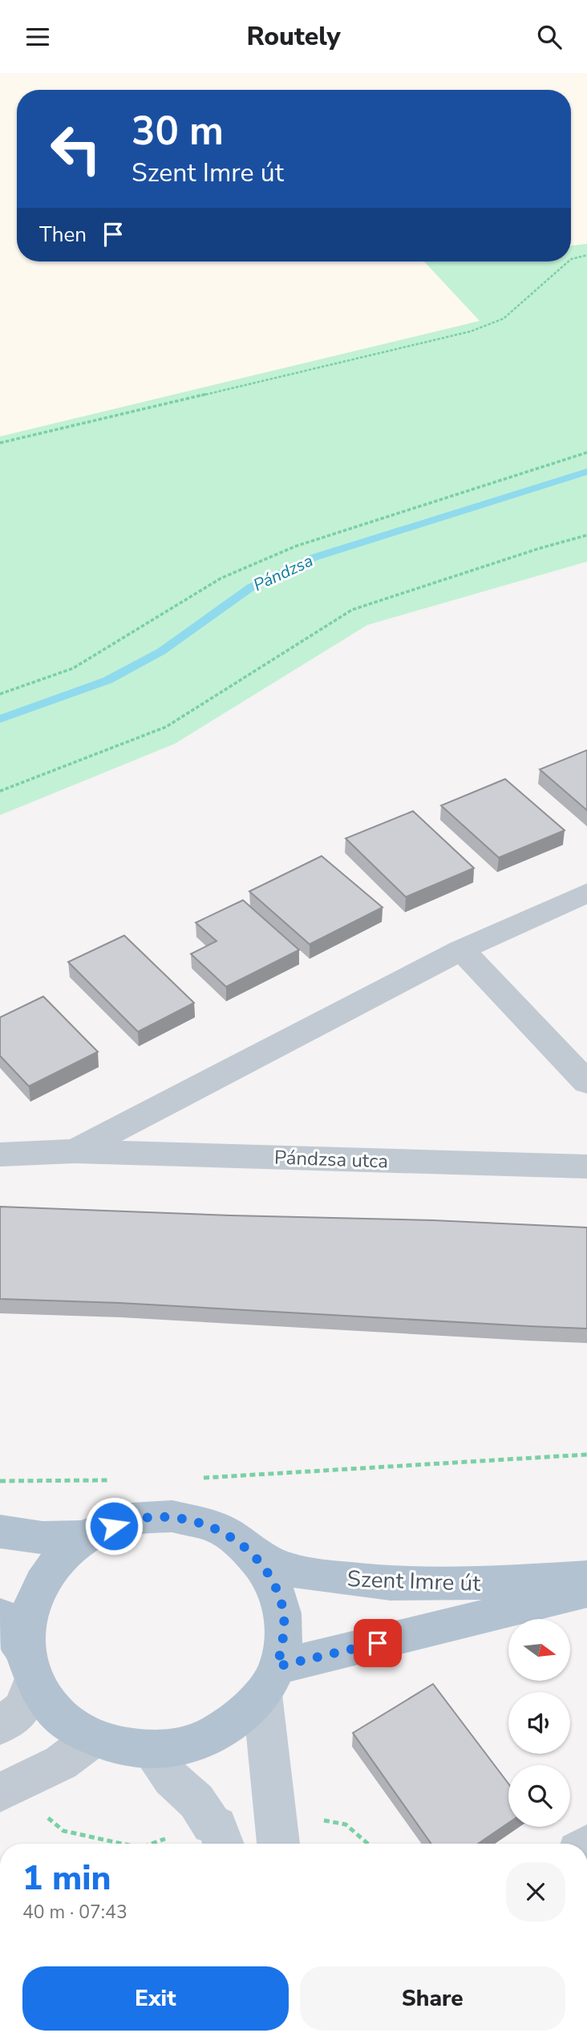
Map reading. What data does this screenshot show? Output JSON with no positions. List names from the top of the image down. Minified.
{"streets":{"main road":["Szent Imre út"],"street":["Pándzsa utca"]},"water":["Pándzsa"],"north":"right","page":{"header":"Routely","turn":["30 m","Szent Imre út"],"then":"Then","heading":["1 min","40 m · 07:43"],"buttons":["Exit","Share"]}}
